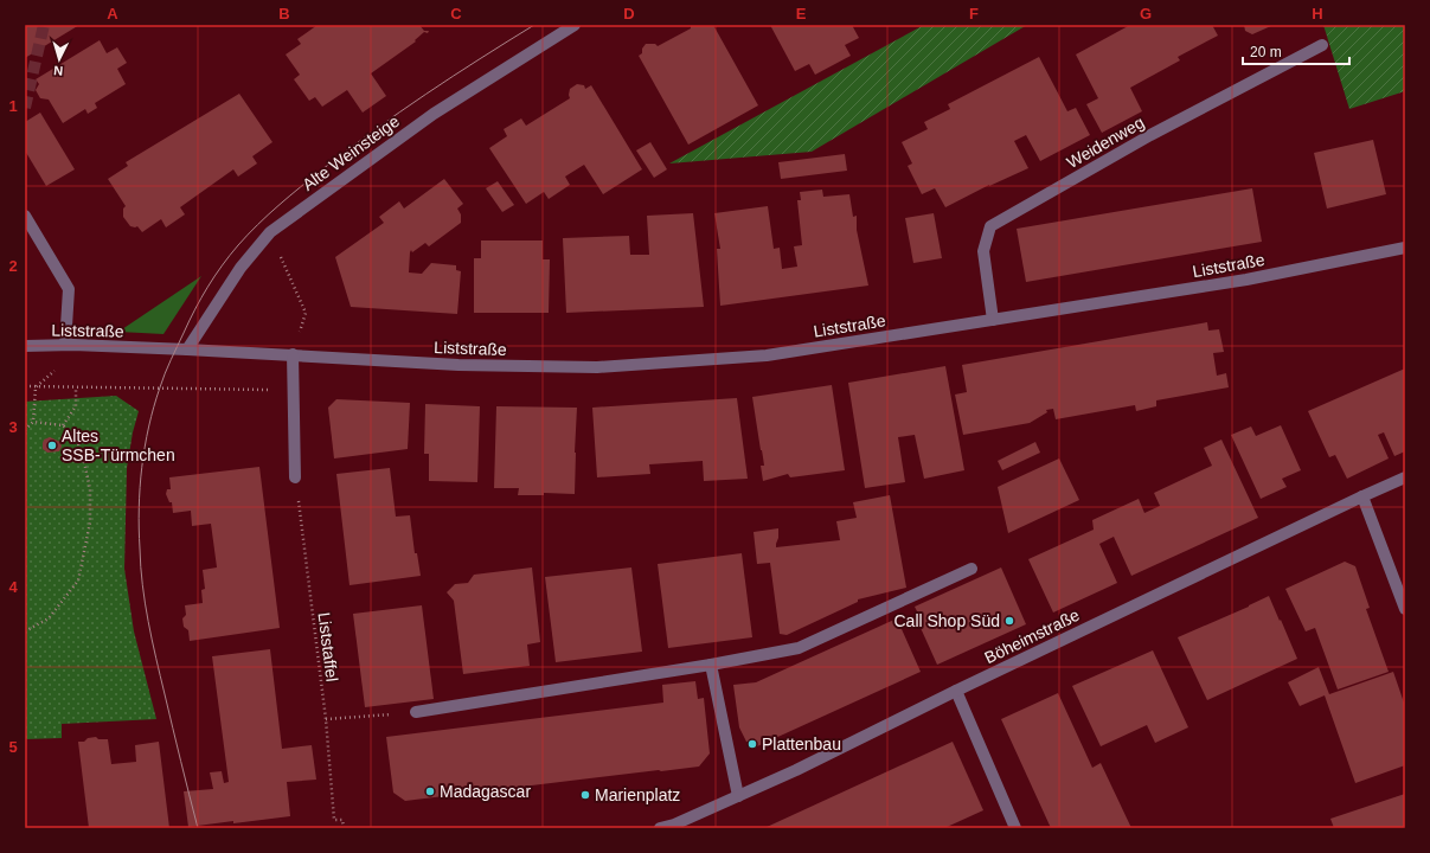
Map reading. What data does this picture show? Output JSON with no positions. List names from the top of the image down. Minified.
{"streets":{"street":["Weidenweg","Alte Weinsteige","Liststraße","Böheimstraße"],"path":["Liststaffel"]},"crossings":[["Weidenweg","Liststraße"],["Alte Weinsteige","Liststraße"]],"places":["Altes SSB-Türmchen","Call Shop Süd","Plattenbau","Madagascar","Marienplatz"],"scale_bar":"20 m","north":"bottom","grid":{"columns":["A","B","C","D","E","F","G","H"],"rows":["1","2","3","4","5"]}}
